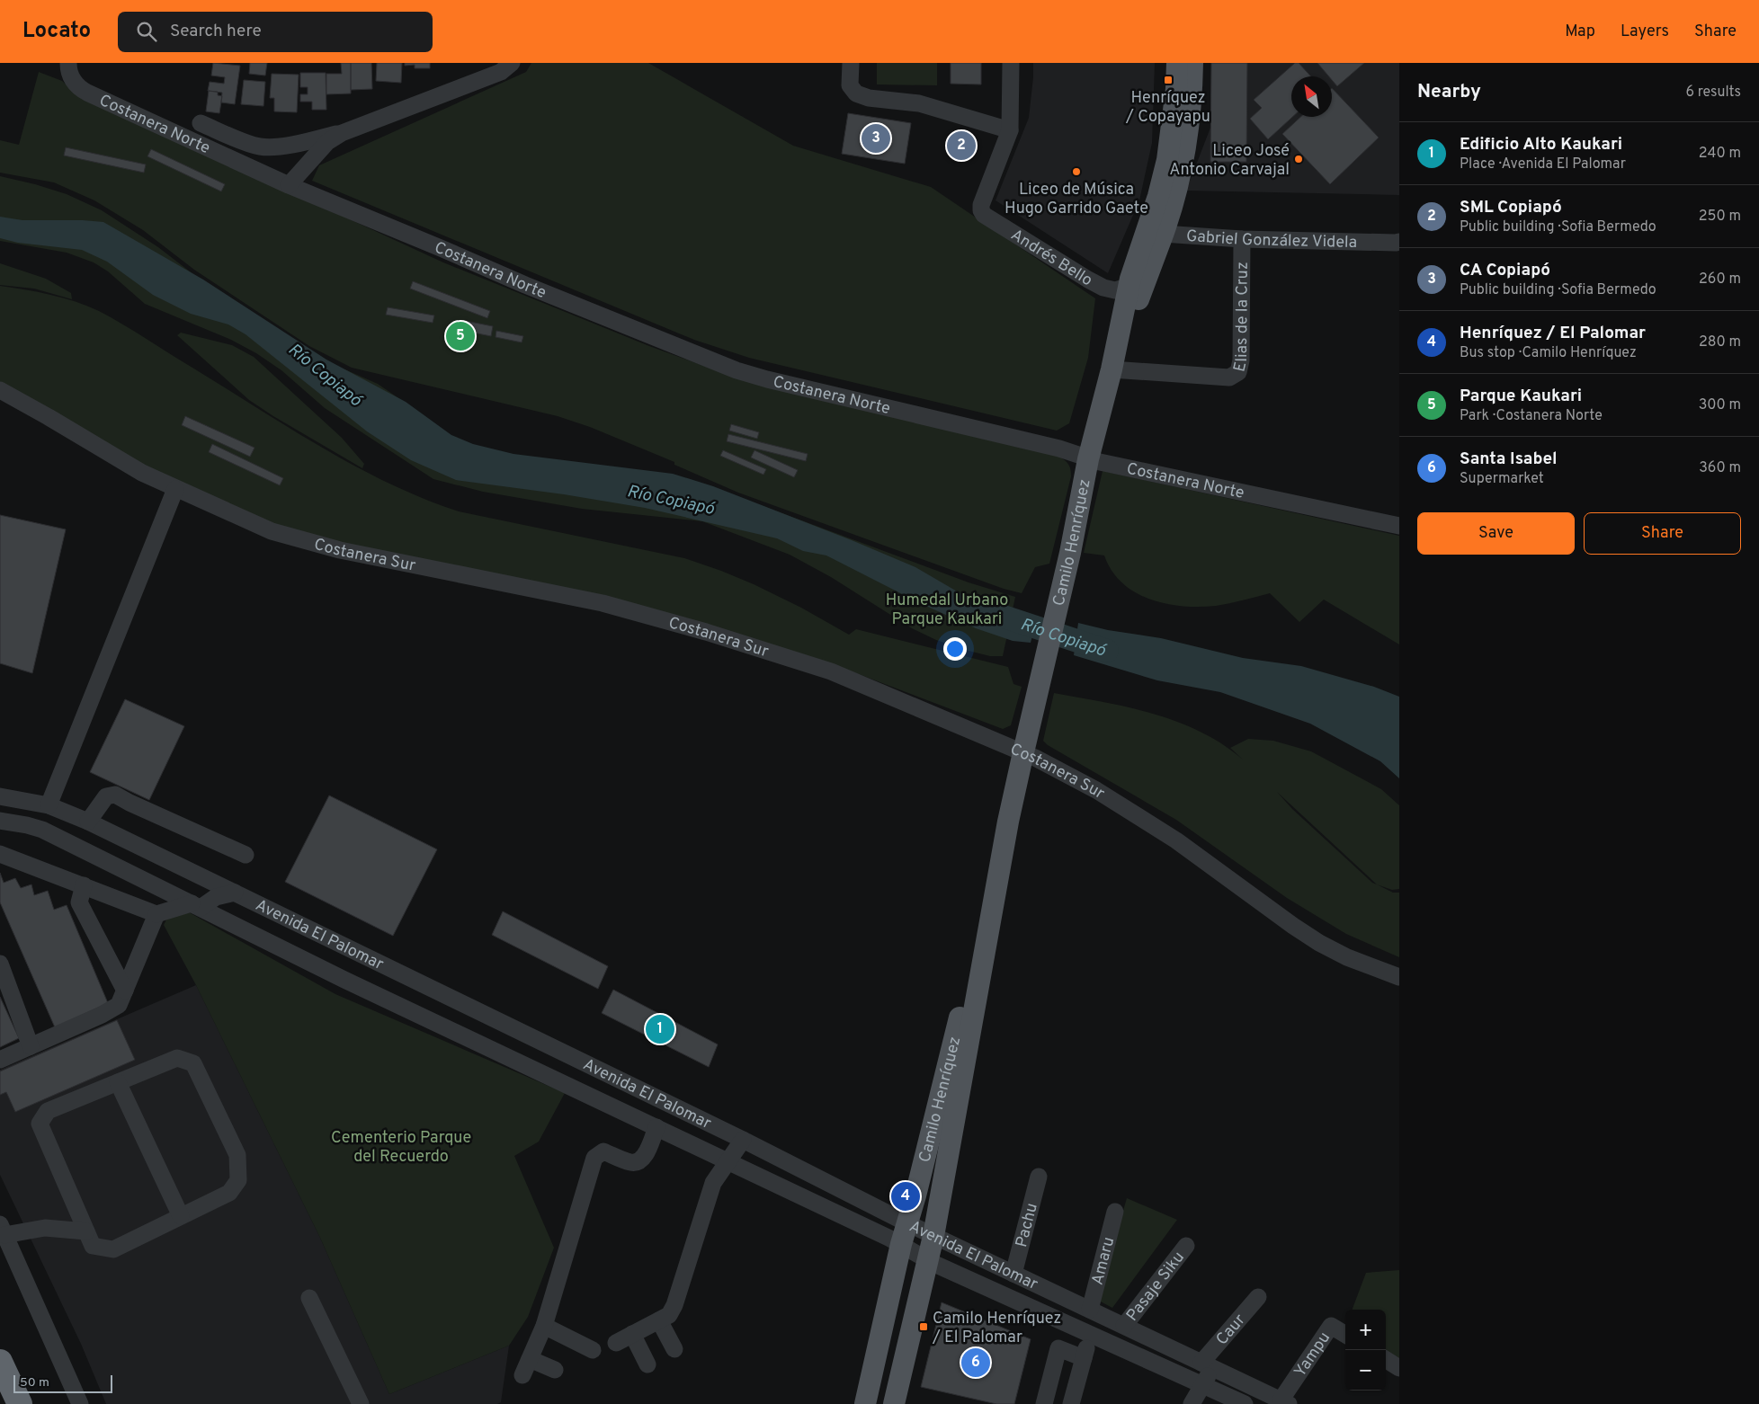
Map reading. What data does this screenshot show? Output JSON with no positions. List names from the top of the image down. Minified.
{"streets":{"main road":["Camilo Henríquez"],"street":["Costanera Norte","Gabriel González Videla","Andrés Bello","Elias de la Cruz","Costanera Sur","Avenida El Palomar","Pachu","Amaru","Pasaje Siku","Caur","Yampu"]},"crossings":[["Costanera Norte","Camilo Henríquez"],["Gabriel González Videla","Elias de la Cruz"],["Gabriel González Videla","Camilo Henríquez"],["Andrés Bello","Camilo Henríquez"],["Elias de la Cruz","Camilo Henríquez"],["Camilo Henríquez","Costanera Sur"],["Camilo Henríquez","Avenida El Palomar"],["Avenida El Palomar","Pachu"],["Avenida El Palomar","Amaru"],["Avenida El Palomar","Pasaje Siku"],["Avenida El Palomar","Caur"],["Avenida El Palomar","Yampu"]],"water":["Río Copiapó"],"parks":["Humedal Urbano Parque Kaukari","Cementerio Parque del Recuerdo"],"places":{"transit":["Henríquez / Copayapu","Camilo Henríquez / El Palomar"],"other":["Liceo José Antonio Carvajal","Liceo de Música Hugo Garrido Gaete"]},"scale_bar":"50 m","north":"top left","page":{"header":"Locato","search":"Search here","nav":["Map","Layers","Share"],"heading":["Nearby","6 results"],"list":[{"mark":"1","name":"Edificio Alto Kaukari","note":"Place · Avenida El Palomar","value":"240 m"},{"mark":"2","name":"SML Copiapó","note":"Public building · Sofia Bermedo","value":"250 m"},{"mark":"3","name":"CA Copiapó","note":"Public building · Sofia Bermedo","value":"260 m"},{"mark":"4","name":"Henríquez / El Palomar","note":"Bus stop · Camilo Henríquez","value":"280 m"},{"mark":"5","name":"Parque Kaukari","note":"Park · Costanera Norte","value":"300 m"},{"mark":"6","name":"Santa Isabel","note":"Supermarket","value":"360 m"}],"pins":["3","2","5","1","4","6"],"buttons":["Save","Share"],"map_buttons":["+","−"],"scale":"50 m"}}
